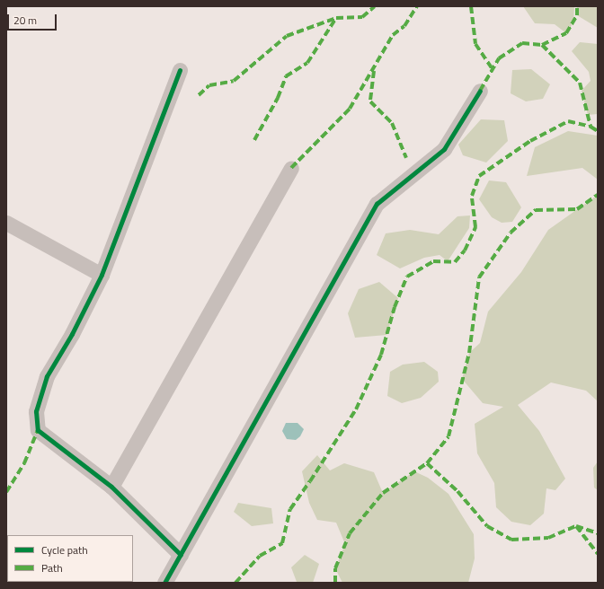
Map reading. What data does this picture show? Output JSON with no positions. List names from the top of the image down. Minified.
{"legend":["Cycle path","Path"],"scale_bar":"20 m"}
